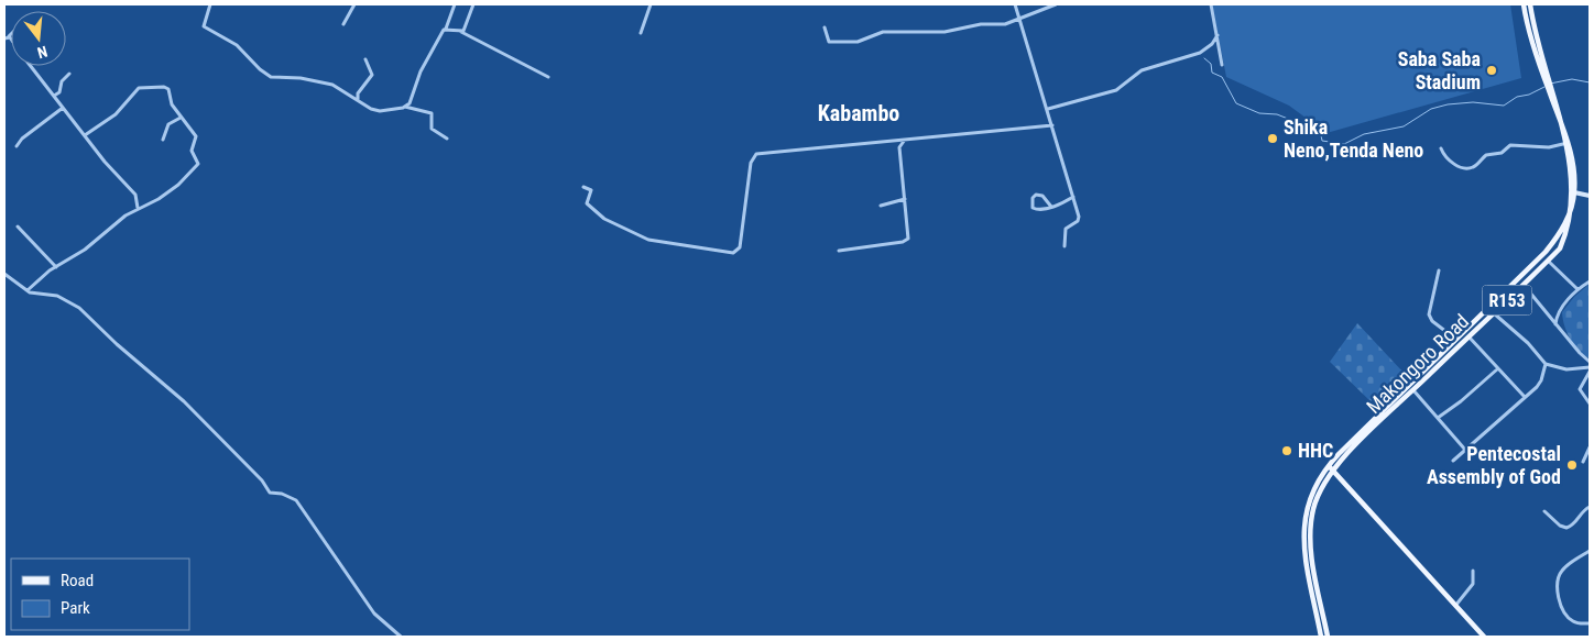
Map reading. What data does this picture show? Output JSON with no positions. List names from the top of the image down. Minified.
{"streets":{"main road":["R153","Makongoro Road"]},"districts":["Kabambo"],"places":["Saba Saba Stadium","Shika Neno,Tenda Neno","HHC","Pentecostal Assembly of God"],"legend":["Road","Park"],"north":"bottom"}
